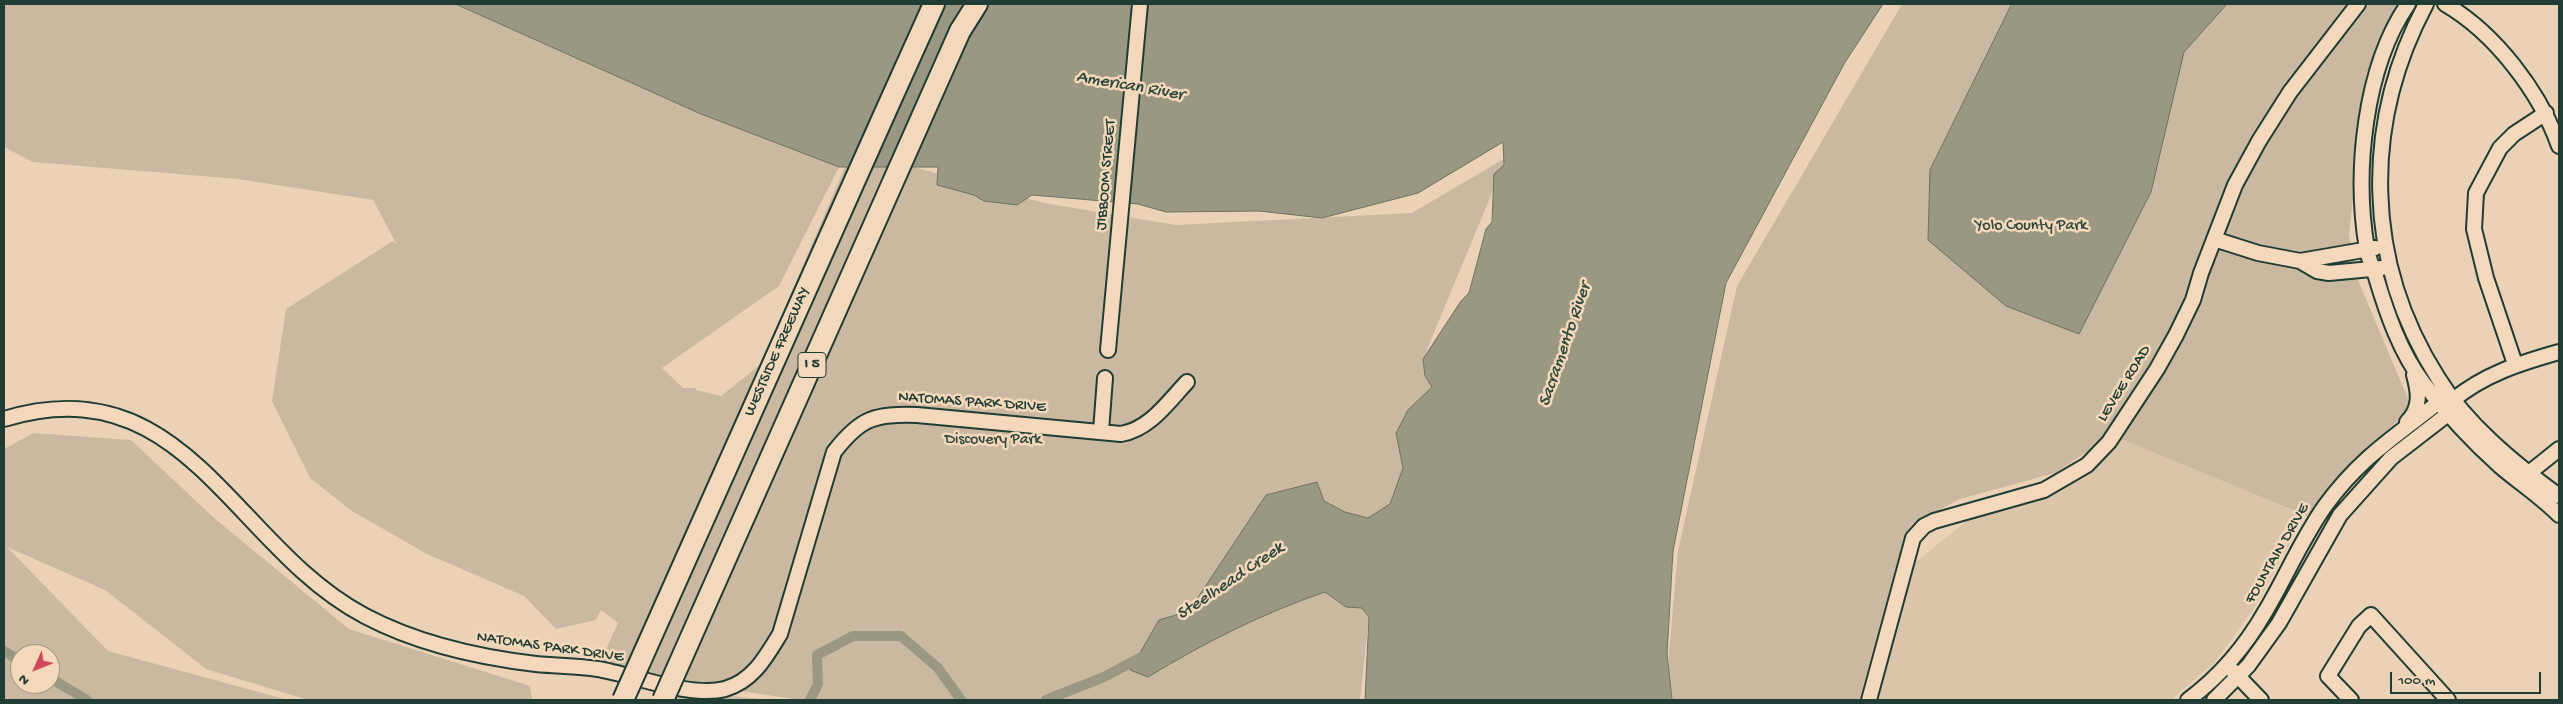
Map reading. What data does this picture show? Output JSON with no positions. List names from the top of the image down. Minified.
{"streets":{"highway":["WESTSIDE FREEWAY","I 5"],"street":["JIBBOOM STREET","LEVEE ROAD","NATOMAS PARK DRIVE","FOUNTAIN DRIVE"]},"water":["American River","Sacramento River","Steelhead Creek"],"parks":["Yolo County Park","Discovery Park"],"scale_bar":"100 m","north":"bottom left"}
